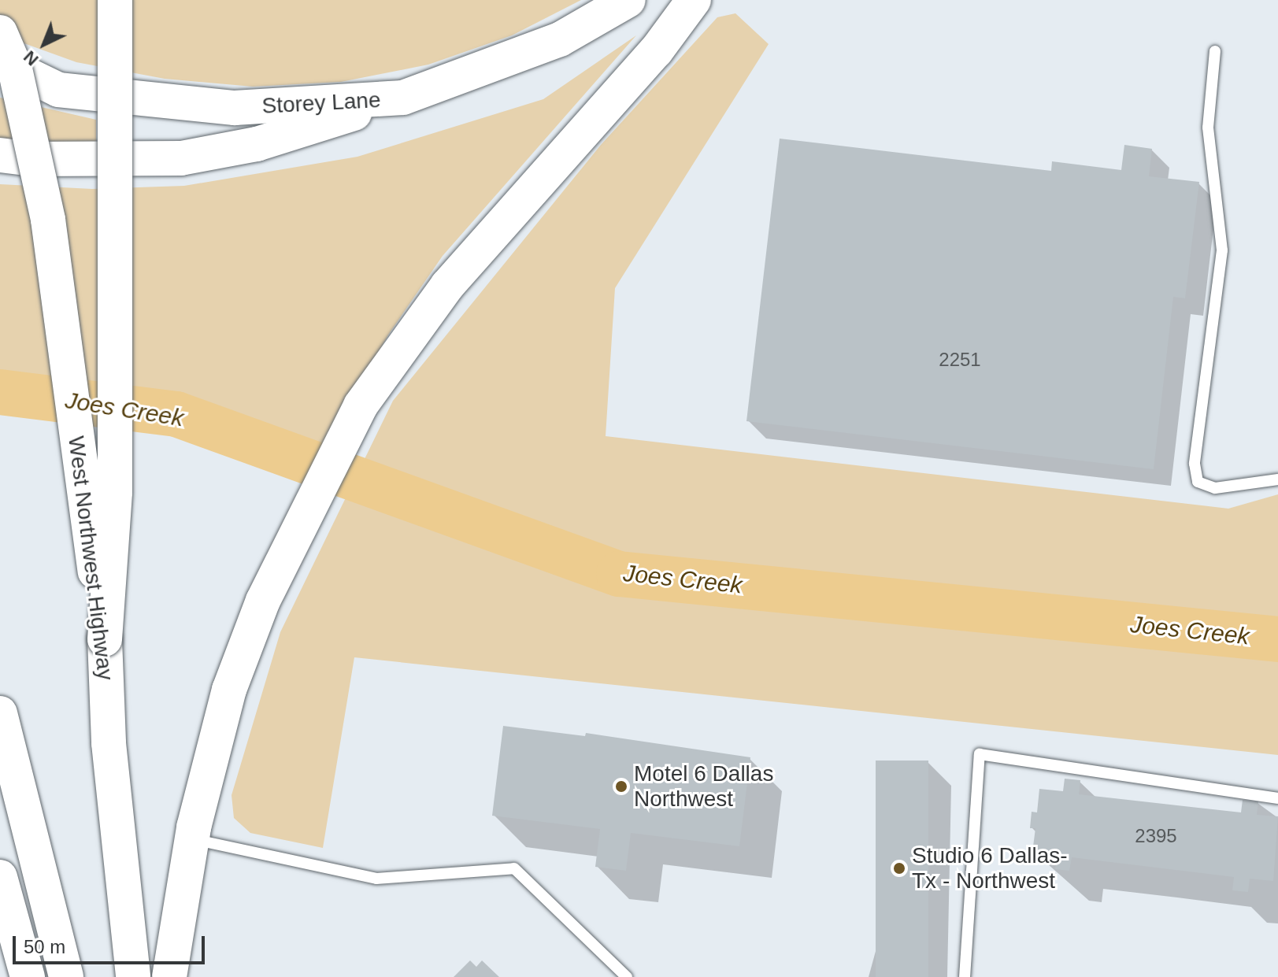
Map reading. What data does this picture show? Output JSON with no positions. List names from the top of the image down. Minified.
{"streets":{"main road":["Storey Lane","West Northwest Highway"]},"water":["Joes Creek"],"places":["Motel 6 Dallas Northwest","Studio 6 Dallas- Tx - Northwest"],"house_numbers":["2251","2395"],"scale_bar":"50 m","north":"bottom left"}
